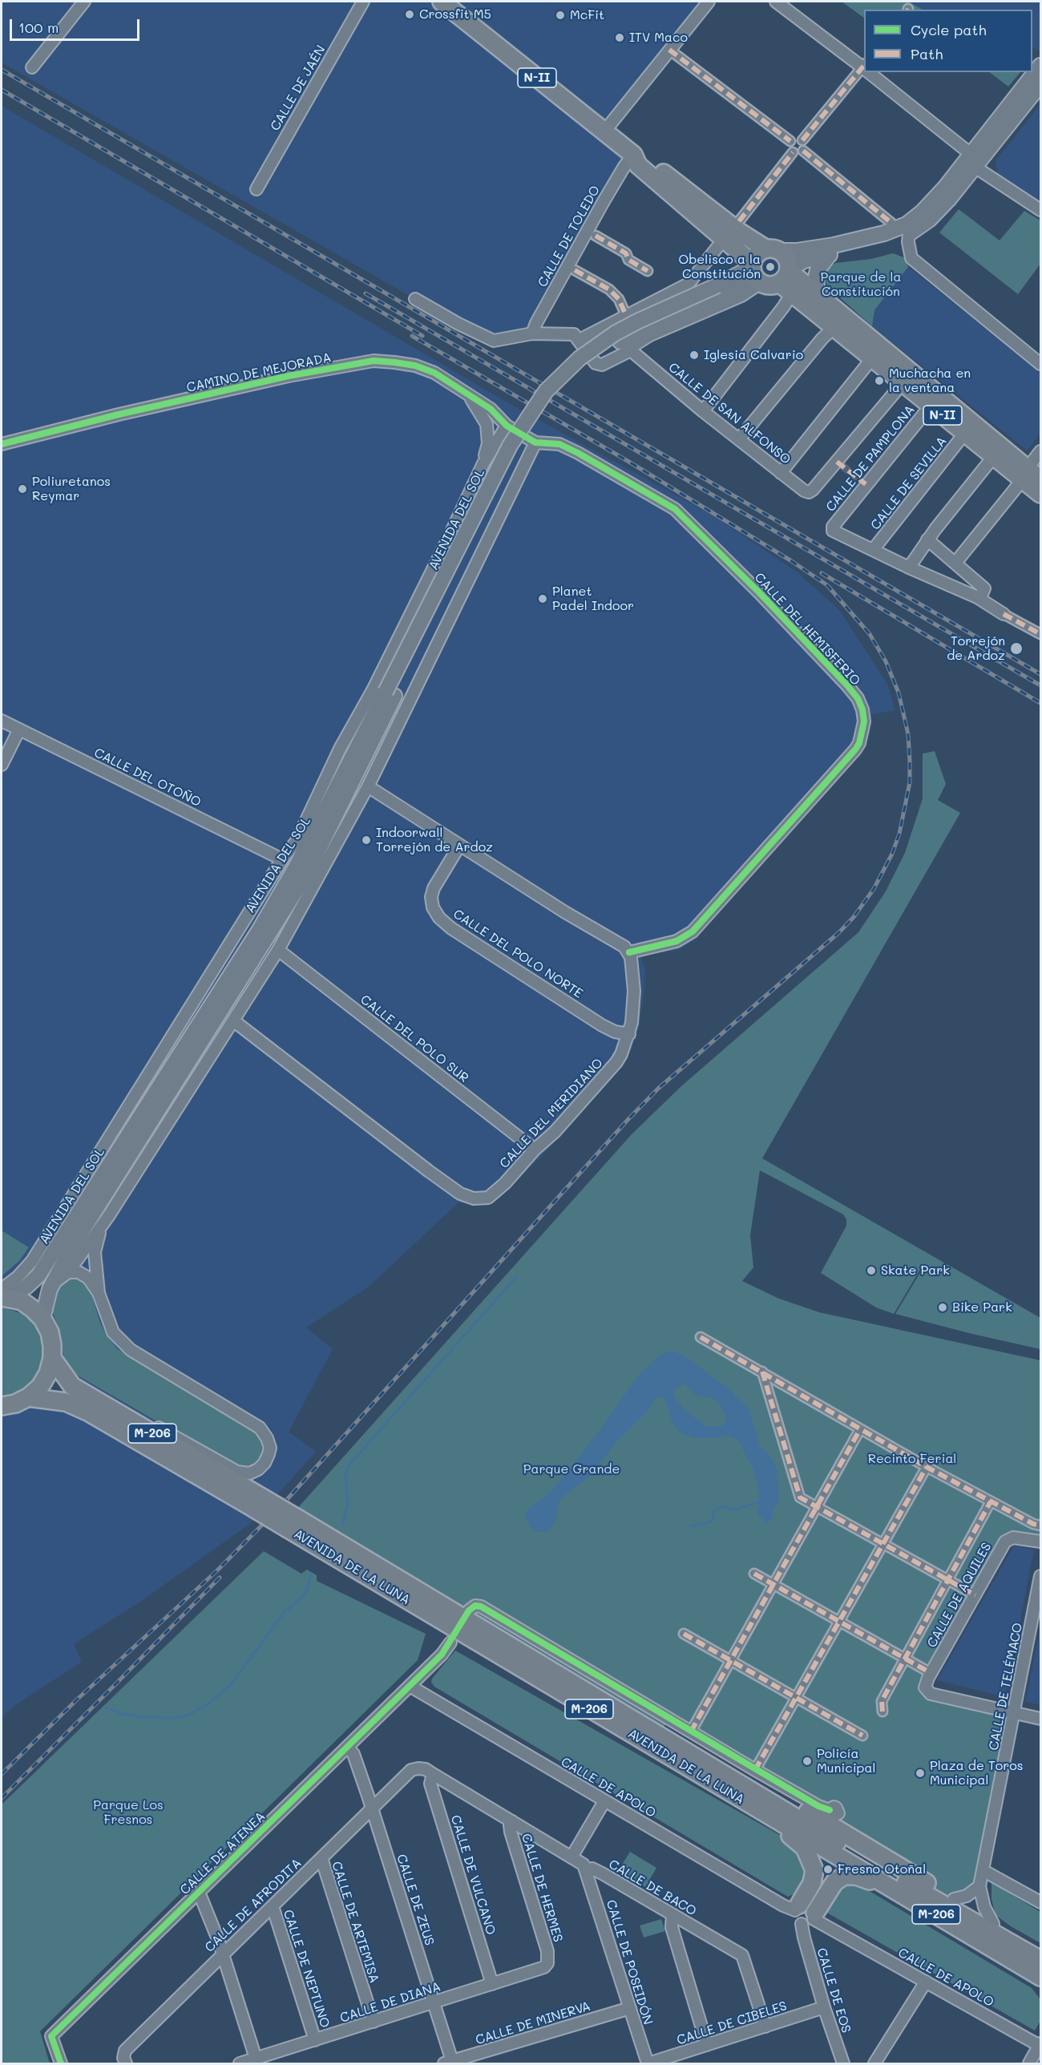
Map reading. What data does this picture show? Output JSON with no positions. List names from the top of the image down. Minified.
{"streets":{"main road":["N-II","AVENIDA DEL SOL","M-206","AVENIDA DE LA LUNA"],"street":["CALLE DE JAÉN","CALLE DE TOLEDO","CAMINO DE MEJORADA","CALLE DE SAN ALFONSO","CALLE DE PAMPLONA","CALLE DE SEVILLA","CALLE DEL HEMISFERIO","CALLE DEL OTOÑO","CALLE DEL POLO NORTE","CALLE DEL POLO SUR","CALLE DEL MERIDIANO","CALLE DE AQUILES","CALLE DE TELÉMACO","CALLE DE APOLO","CALLE DE ATENEA","CALLE DE VULCANO","CALLE DE HERMES","CALLE DE BACO","CALLE DE ZEUS","CALLE DE AFRODITA","CALLE DE ARTEMISA","CALLE DE POSEIDÓN","CALLE DE NEPTUNO","CALLE DE EOS","CALLE DE DIANA","CALLE DE MINERVA","CALLE DE CIBELES"]},"crossings":[["N-II","CALLE DE TOLEDO"],["N-II","CALLE DE SAN ALFONSO"],["N-II","CALLE DE PAMPLONA"],["N-II","CALLE DE SEVILLA"],["N-II","AVENIDA DEL SOL"],["CAMINO DE MEJORADA","AVENIDA DEL SOL"],["CALLE DE PAMPLONA","CALLE DE SEVILLA"],["AVENIDA DEL SOL","CALLE DEL OTOÑO"],["AVENIDA DEL SOL","M-206"],["CALLE DEL HEMISFERIO","CALLE DEL MERIDIANO"],["CALLE DEL POLO NORTE","CALLE DEL MERIDIANO"],["CALLE DEL POLO SUR","CALLE DEL MERIDIANO"],["M-206","AVENIDA DE LA LUNA"],["CALLE DE AQUILES","CALLE DE TELÉMACO"],["CALLE DE APOLO","CALLE DE ATENEA"],["CALLE DE APOLO","CALLE DE EOS"],["CALLE DE ATENEA","CALLE DE ZEUS"],["CALLE DE VULCANO","CALLE DE BACO"],["CALLE DE VULCANO","CALLE DE DIANA"],["CALLE DE HERMES","CALLE DE BACO"],["CALLE DE HERMES","CALLE DE DIANA"],["CALLE DE BACO","CALLE DE AFRODITA"],["CALLE DE BACO","CALLE DE POSEIDÓN"],["CALLE DE BACO","CALLE DE CIBELES"],["CALLE DE ZEUS","CALLE DE AFRODITA"],["CALLE DE ZEUS","CALLE DE DIANA"],["CALLE DE ZEUS","CALLE DE MINERVA"],["CALLE DE AFRODITA","CALLE DE ARTEMISA"],["CALLE DE AFRODITA","CALLE DE NEPTUNO"],["CALLE DE ARTEMISA","CALLE DE DIANA"],["CALLE DE POSEIDÓN","CALLE DE MINERVA"],["CALLE DE POSEIDÓN","CALLE DE CIBELES"],["CALLE DE NEPTUNO","CALLE DE DIANA"],["CALLE DE EOS","CALLE DE CIBELES"]],"parks":["Parque de la Constitución","Recinto Ferial","Parque Grande","Parque Los Fresnos"],"places":["Crossfit M5","McFit","ITV Maco","Obelisco a la Constitución","Iglesia Calvario","Muchacha en la ventana","Poliuretanos Reymar","Planet Padel Indoor","Torrejón de Ardoz","Indoorwall Torrejón de Ardoz","Skate Park","Bike Park","Policía Municipal","Plaza de Toros Municipal","Fresno Otoñal"],"legend":["Cycle path","Path"],"scale_bar":"100 m"}
